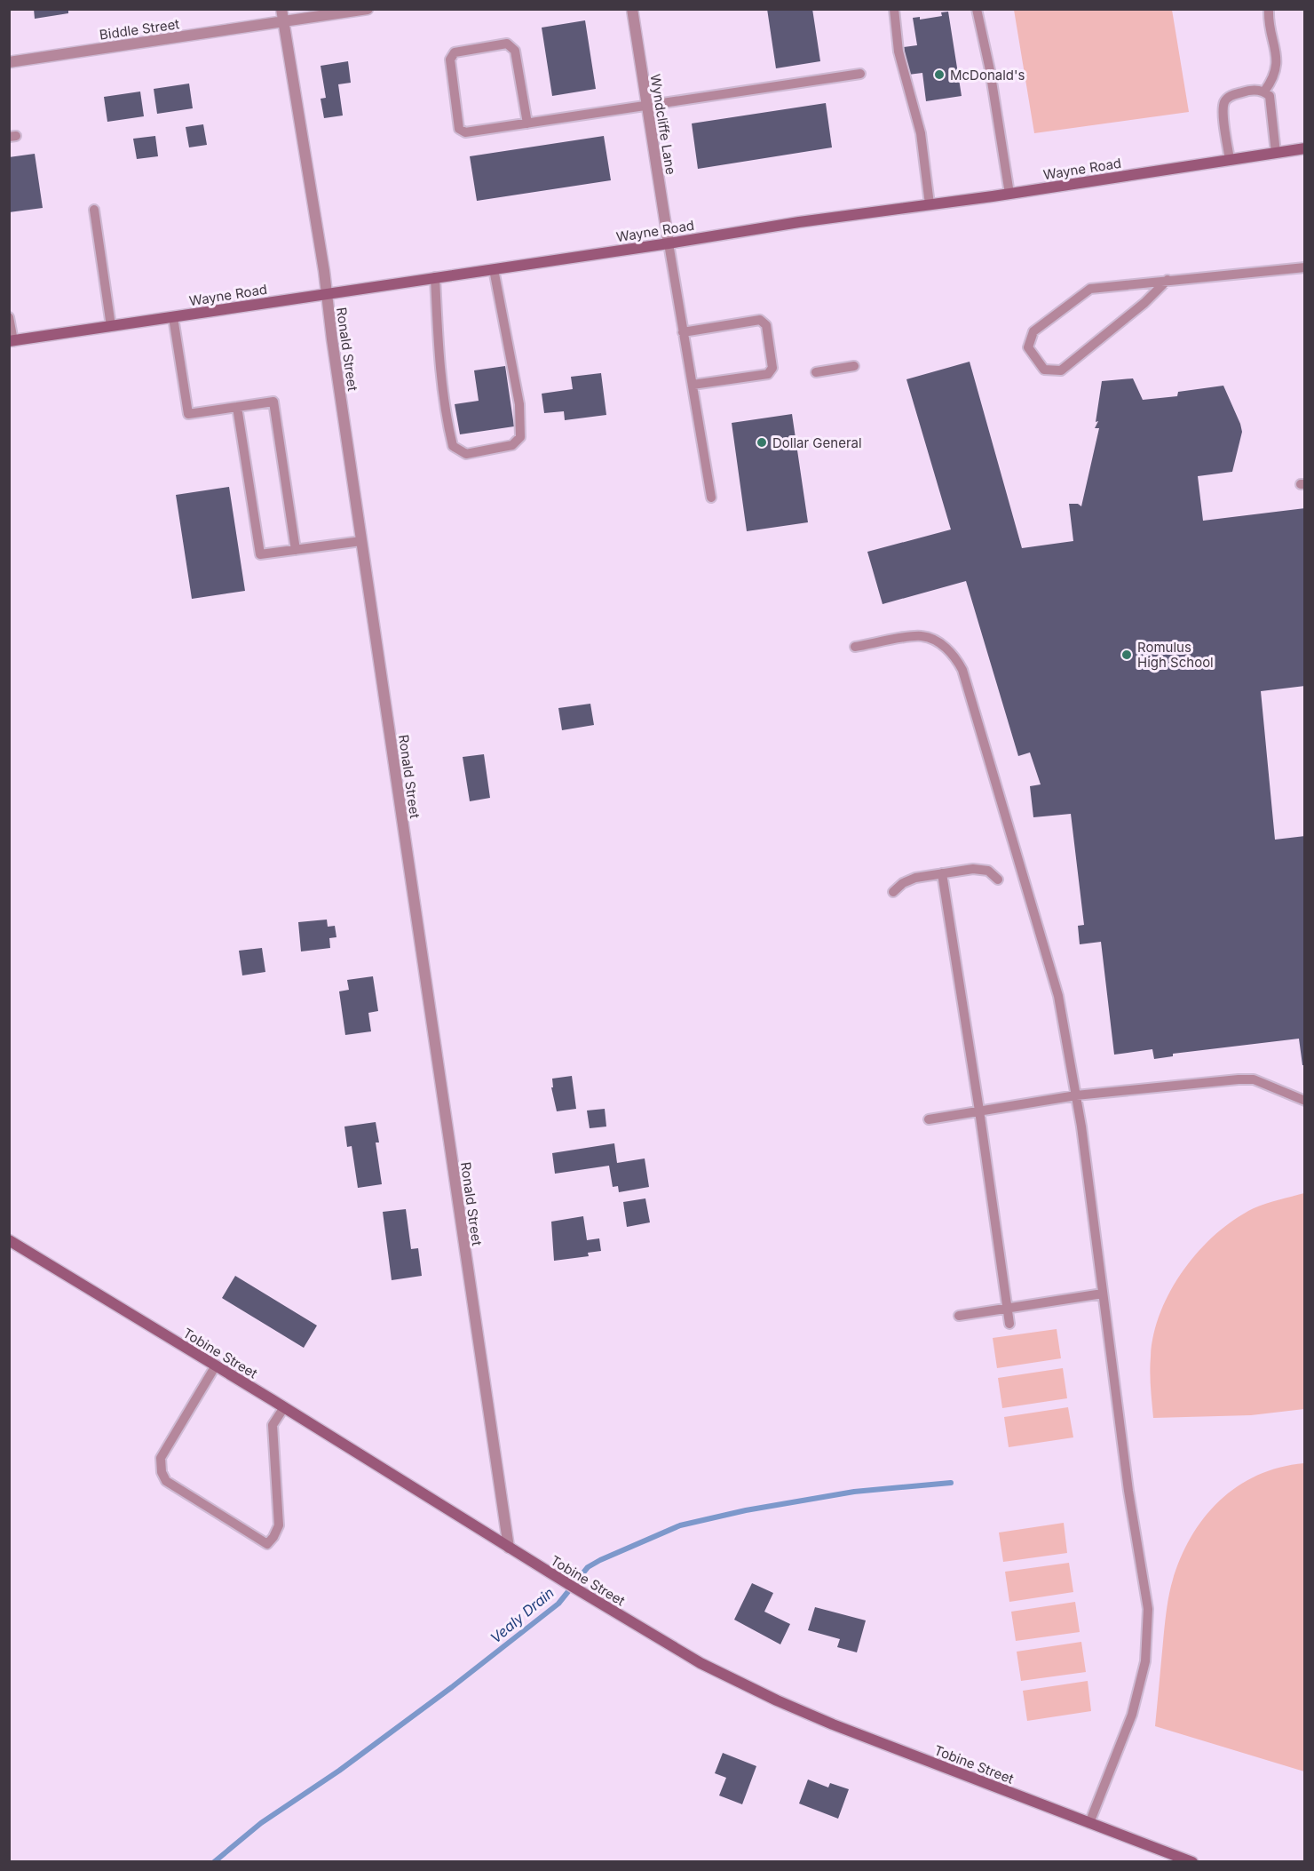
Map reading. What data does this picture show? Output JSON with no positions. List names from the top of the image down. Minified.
{"streets":{"street":["Biddle Street","Wyndcliffe Lane","Wayne Road","Ronald Street","Tobine Street"]},"crossings":[["Biddle Street","Ronald Street"],["Wyndcliffe Lane","Wayne Road"],["Wayne Road","Ronald Street"],["Ronald Street","Tobine Street"]],"water":["Vealy Drain"],"places":["McDonald's","Dollar General","Romulus High School"]}
